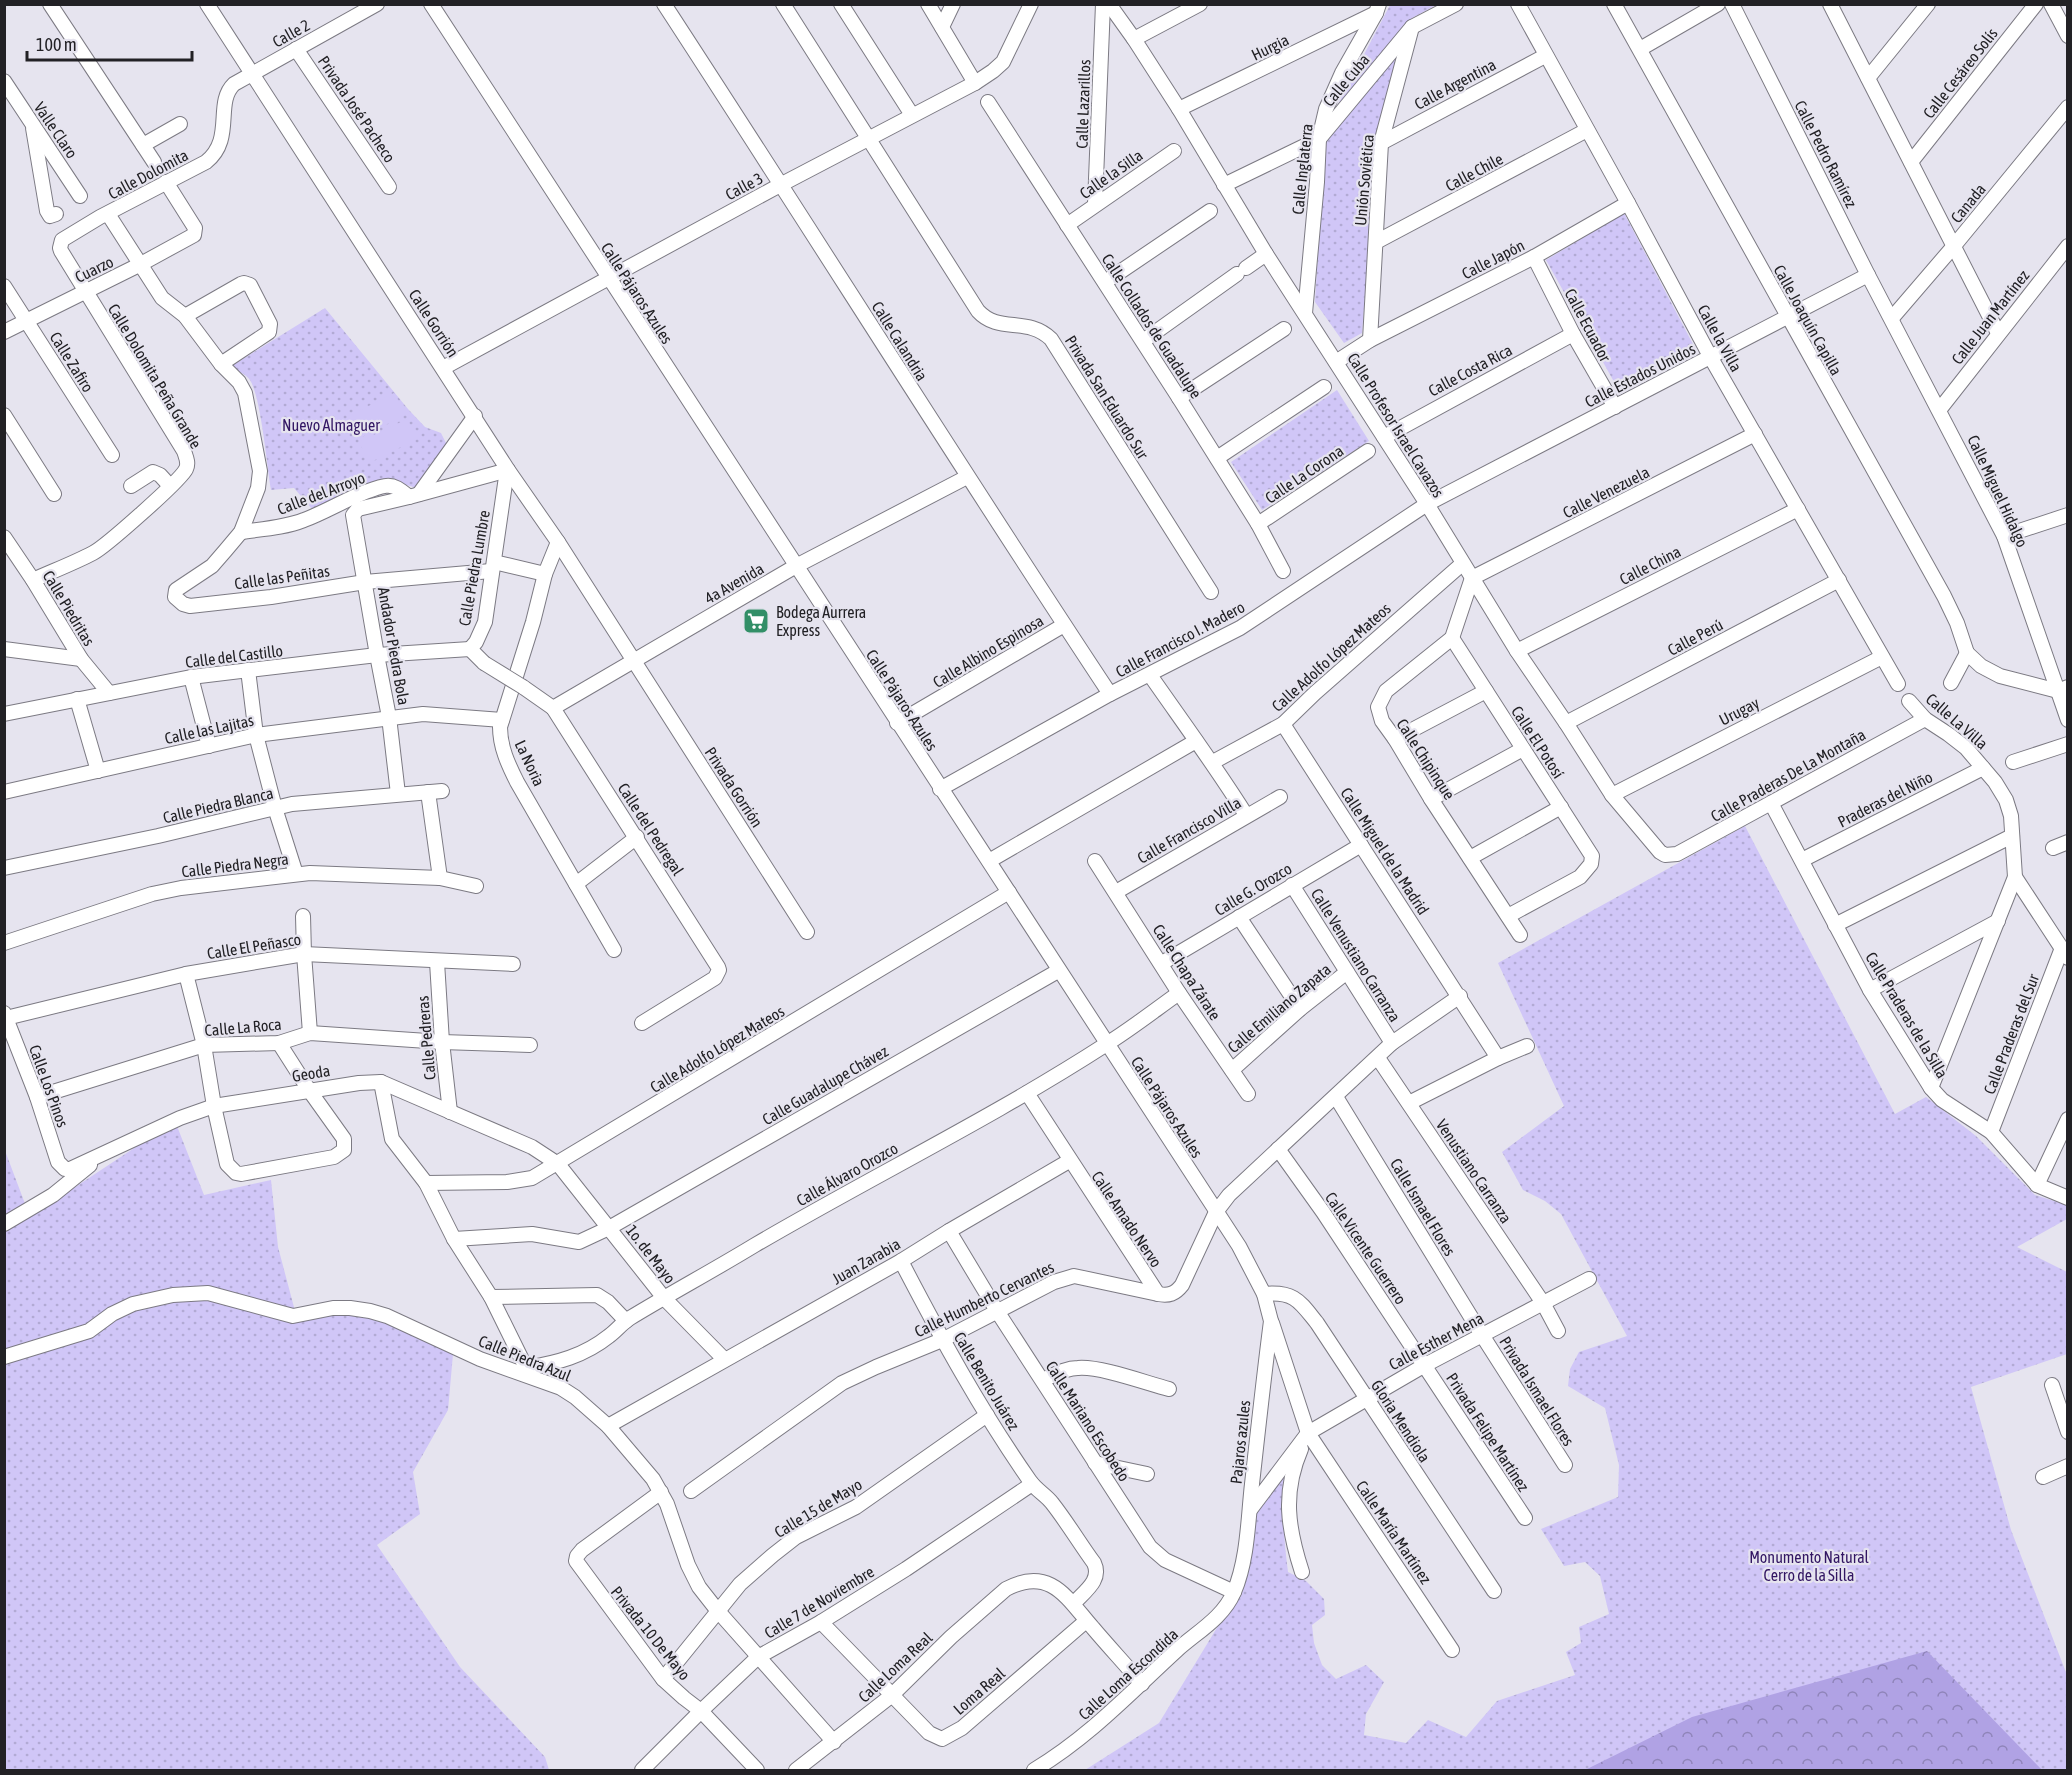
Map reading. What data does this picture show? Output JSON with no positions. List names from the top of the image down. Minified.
{"streets":{"street":["Calle 2","Hurgia","Calle Cesáreo Solís","Calle Cuba","Calle Argentina","Calle Lazarillos","Privada José Pacheco","Valle Claro","Calle Pedro Ramírez","Calle Inglaterra","Calle Chile","Calle Dolomita","Calle la Silla","Unión Soviética","Calle 3","Canada","Calle Japón","Cuarzo","Calle Pájaros Azules","Calle Juan Martínez","Calle Joaquín Capilla","Calle Gorrión","Calle Ecuador","Calle Collados de Guadalupe","Calle la Villa","Calle Calandria","Calle Zafiro","Calle Costa Rica","Calle Estados Unidos","Calle Dolomita Peña Grande","Privada San Eduardo Sur","Calle Profesor Israel Cavazos","Calle La Corona","Calle Miguel Hidalgo","Calle Venezuela","Calle del Arroyo","Calle China","Calle Piedra Lumbre","Calle las Peñitas","4a Avenida","Calle Piedritas","Calle Perú","Calle Francisco I. Madero","Andador Piedra Bola","Calle Albino Espinosa","Calle del Castillo","Calle Adolfo López Mateos","Urugay","Calle La Villa","Calle las Lajitas","Calle El Potosí","Calle Chipinque","La Noria","Calle Praderas De La Montaña","Privada Gorrión","Praderas del Niño","Calle Piedra Blanca","Calle del Pedregal","Calle Francisco Villa","Calle Miguel de la Madrid","Calle Piedra Negra","Calle G. Orozco","Calle El Peñasco","Calle Venustiano Carranza","Calle Chapa Zárate","Calle Emiliano Zapata","Calle Praderas de la Silla","Calle La Roca","Calle Praderas del Sur","Calle Pedreras","Geoda","Calle Guadalupe Chávez","Calle Los Pinos","Venustiano Carranza","Calle Álvaro Orozco","Calle Ismael Flores","Calle Amado Nervo","Calle Vicente Guerrero","1o. de Mayo","Juan Zarabia","Calle Humberto Cervantes","Calle Esther Mena","Calle Piedra Azul","Calle Benito Juárez","Privada Ismael Flores","Calle Mariano Escobedo","Gloria Mendiola","Privada Felipe Martínez","Pajaros azules","Calle 15 de Mayo","Calle María Martínez","Calle 7 de Noviembre","Privada 10 De Mayo","Calle Loma Real","Calle Loma Escondida","Loma Real"]},"crossings":[["Calle 2","Privada José Pacheco"],["Calle 2","Calle Dolomita"],["Calle 2","Calle Gorrión"],["Hurgia","Calle Inglaterra"],["Hurgia","Calle Profesor Israel Cavazos"],["Calle Cuba","Calle Inglaterra"],["Calle Cuba","Unión Soviética"],["Calle Cuba","Calle Profesor Israel Cavazos"],["Calle Argentina","Unión Soviética"],["Calle Argentina","Calle la Villa"],["Calle Lazarillos","Calle la Silla"],["Calle Pedro Ramírez","Canada"],["Calle Pedro Ramírez","Calle Estados Unidos"],["Calle Pedro Ramírez","Calle Miguel Hidalgo"],["Calle Inglaterra","Calle Profesor Israel Cavazos"],["Calle Chile","Unión Soviética"],["Calle Chile","Calle la Villa"],["Calle Dolomita","Cuarzo"],["Calle Dolomita","Calle Gorrión"],["Calle Dolomita","Calle Dolomita Peña Grande"],["Calle la Silla","Calle Collados de Guadalupe"],["Unión Soviética","Calle Japón"],["Calle 3","Calle Pájaros Azules"],["Calle 3","Calle Gorrión"],["Calle 3","Calle Calandria"],["Calle 3","Privada San Eduardo Sur"],["Canada","Calle Miguel Hidalgo"],["Calle Japón","Calle Ecuador"],["Calle Japón","Calle la Villa"],["Calle Japón","Calle Profesor Israel Cavazos"],["Cuarzo","Calle Zafiro"],["Cuarzo","Calle Dolomita Peña Grande"],["Calle Pájaros Azules","4a Avenida"],["Calle Pájaros Azules","Calle Francisco I. Madero"],["Calle Pájaros Azules","Calle Albino Espinosa"],["Calle Pájaros Azules","Calle Adolfo López Mateos"],["Calle Pájaros Azules","Calle Guadalupe Chávez"],["Calle Pájaros Azules","Calle Álvaro Orozco"],["Calle Pájaros Azules","Gloria Mendiola"],["Calle Pájaros Azules","Pajaros azules"],["Calle Juan Martínez","Calle Miguel Hidalgo"],["Calle Joaquín Capilla","Calle Estados Unidos"],["Calle Gorrión","Calle del Arroyo"],["Calle Gorrión","Calle Piedra Lumbre"],["Calle Gorrión","4a Avenida"],["Calle Gorrión","Privada Gorrión"],["Calle Ecuador","Calle Costa Rica"],["Calle Ecuador","Calle Estados Unidos"],["Calle Collados de Guadalupe","Calle La Corona"],["Calle la Villa","Calle Estados Unidos"],["Calle la Villa","Calle Venezuela"],["Calle la Villa","Calle China"],["Calle la Villa","Calle Perú"],["Calle la Villa","Urugay"],["Calle Calandria","4a Avenida"],["Calle Calandria","Calle Francisco I. Madero"],["Calle Calandria","Calle Albino Espinosa"],["Calle Costa Rica","Calle Profesor Israel Cavazos"],["Calle Estados Unidos","Calle Profesor Israel Cavazos"],["Calle Estados Unidos","Calle Francisco I. Madero"],["Calle Dolomita Peña Grande","Calle Piedritas"],["Calle Profesor Israel Cavazos","Calle Venezuela"],["Calle Profesor Israel Cavazos","Calle China"],["Calle Profesor Israel Cavazos","Calle Perú"],["Calle Profesor Israel Cavazos","Calle Francisco I. Madero"],["Calle Profesor Israel Cavazos","Calle Adolfo López Mateos"],["Calle Profesor Israel Cavazos","Urugay"],["Calle Profesor Israel Cavazos","Calle Praderas De La Montaña"],["Calle del Arroyo","Calle Piedra Lumbre"],["Calle del Arroyo","Calle las Peñitas"],["Calle del Arroyo","Andador Piedra Bola"],["Calle Piedra Lumbre","Calle las Peñitas"],["Calle Piedra Lumbre","4a Avenida"],["Calle Piedra Lumbre","Calle del Castillo"],["Calle Piedra Lumbre","Calle del Pedregal"],["Calle las Peñitas","Andador Piedra Bola"],["Calle las Peñitas","La Noria"],["4a Avenida","Privada Gorrión"],["4a Avenida","Calle del Pedregal"],["Calle Piedritas","Calle del Castillo"],["Andador Piedra Bola","Calle del Castillo"],["Andador Piedra Bola","Calle las Lajitas"],["Andador Piedra Bola","Calle Piedra Blanca"],["Calle Adolfo López Mateos","Calle Miguel de la Madrid"],["Calle Adolfo López Mateos","Geoda"],["Calle Adolfo López Mateos","1o. de Mayo"],["Calle La Villa","Calle Praderas De La Montaña"],["Calle La Villa","Praderas del Niño"],["Calle La Villa","Calle Praderas del Sur"],["Calle las Lajitas","La Noria"],["Calle El Potosí","Calle Chipinque"],["Calle Praderas De La Montaña","Calle Praderas de la Silla"],["Praderas del Niño","Calle Praderas de la Silla"],["Calle Francisco Villa","Calle Chapa Zárate"],["Calle Miguel de la Madrid","Calle G. Orozco"],["Calle G. Orozco","Calle Venustiano Carranza"],["Calle G. Orozco","Calle Chapa Zárate"],["Calle El Peñasco","Calle Pedreras"],["Calle El Peñasco","Calle Los Pinos"],["Calle Venustiano Carranza","Calle Emiliano Zapata"],["Calle Chapa Zárate","Calle Emiliano Zapata"],["Calle Chapa Zárate","Calle Álvaro Orozco"],["Calle Praderas de la Silla","Calle Praderas del Sur"],["Calle La Roca","Calle Pedreras"],["Calle La Roca","Calle Los Pinos"],["Calle Pedreras","Geoda"],["Geoda","Calle Los Pinos"],["Geoda","1o. de Mayo"],["Calle Guadalupe Chávez","1o. de Mayo"],["Venustiano Carranza","Calle Esther Mena"],["Calle Álvaro Orozco","1o. de Mayo"],["Calle Álvaro Orozco","Calle Piedra Azul"],["Calle Ismael Flores","Calle Esther Mena"],["Calle Ismael Flores","Privada Ismael Flores"],["Calle Amado Nervo","Juan Zarabia"],["Calle Amado Nervo","Calle Humberto Cervantes"],["Calle Vicente Guerrero","Calle Esther Mena"],["Calle Vicente Guerrero","Privada Felipe Martínez"],["1o. de Mayo","Juan Zarabia"],["Juan Zarabia","Calle Piedra Azul"],["Juan Zarabia","Calle Benito Juárez"],["Juan Zarabia","Calle Mariano Escobedo"],["Calle Humberto Cervantes","Calle Benito Juárez"],["Calle Humberto Cervantes","Calle Mariano Escobedo"],["Calle Esther Mena","Privada Ismael Flores"],["Calle Esther Mena","Gloria Mendiola"],["Calle Esther Mena","Privada Felipe Martínez"],["Calle Esther Mena","Pajaros azules"],["Calle Esther Mena","Calle María Martínez"],["Calle Piedra Azul","Calle 15 de Mayo"],["Calle Piedra Azul","Calle 7 de Noviembre"],["Calle Piedra Azul","Privada 10 De Mayo"],["Calle Piedra Azul","Calle Loma Real"],["Calle Benito Juárez","Calle 15 de Mayo"],["Calle Benito Juárez","Calle 7 de Noviembre"],["Calle Mariano Escobedo","Pajaros azules"],["Calle Mariano Escobedo","Calle Loma Escondida"],["Gloria Mendiola","Pajaros azules"],["Pajaros azules","Calle María Martínez"],["Pajaros azules","Calle Loma Escondida"],["Calle 15 de Mayo","Privada 10 De Mayo"],["Calle 7 de Noviembre","Privada 10 De Mayo"],["Calle 7 de Noviembre","Loma Real"],["Calle Loma Real","Loma Real"]],"parks":["Nuevo Almaguer","Monumento Natural Cerro de la Silla"],"places":{"supermarket":["Bodega Aurrera Express"]},"scale_bar":"100 m"}
